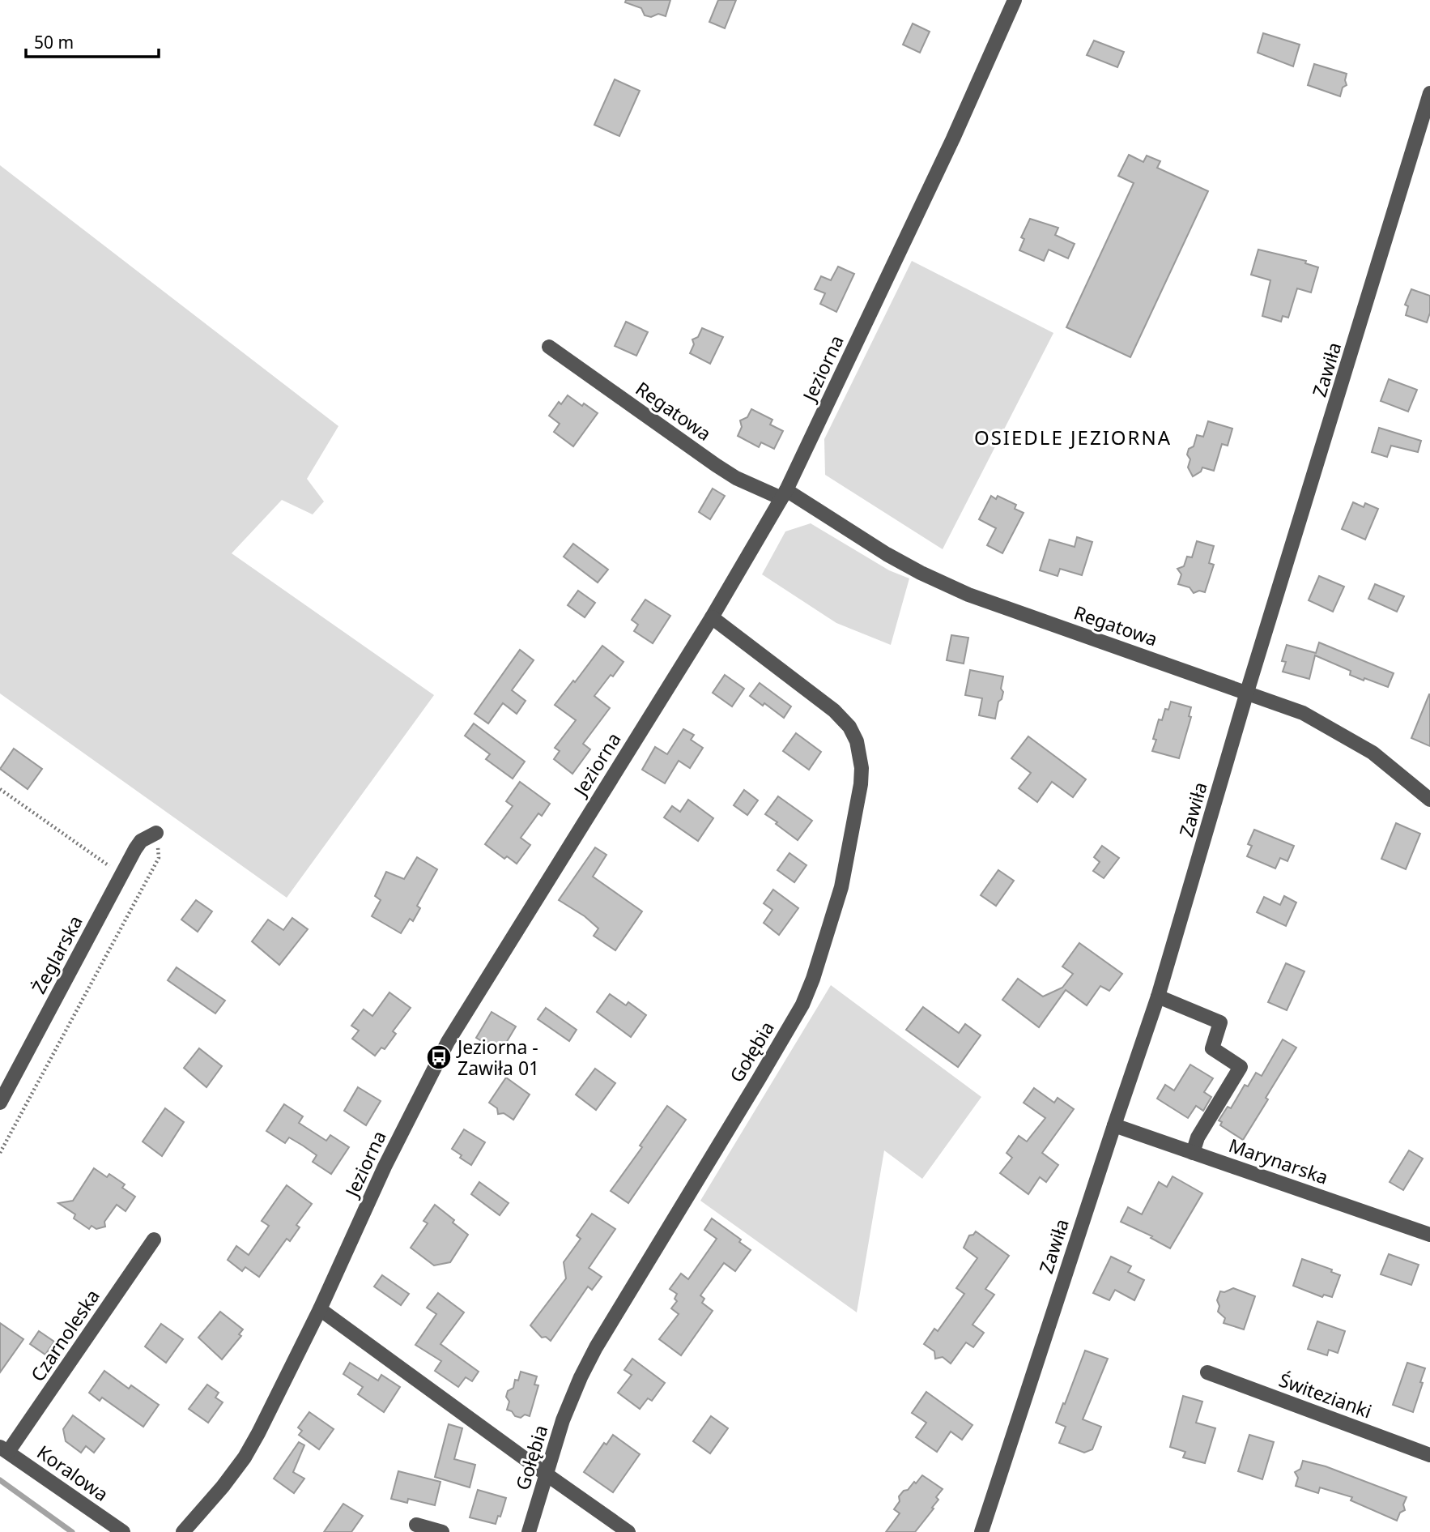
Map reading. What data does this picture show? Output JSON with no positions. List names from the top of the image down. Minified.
{"streets":{"street":["Jeziorna","Zawiła","Regatowa","Żeglarska","Gołębia","Marynarska","Czarnoleska","Świtezianki","Koralowa"]},"crossings":[["Jeziorna","Regatowa"],["Jeziorna","Gołębia"],["Zawiła","Regatowa"],["Zawiła","Marynarska"],["Czarnoleska","Koralowa"]],"districts":["OSIEDLE JEZIORNA"],"places":{"bus stop":["Jeziorna - Zawiła 01"]},"scale_bar":"50 m"}
